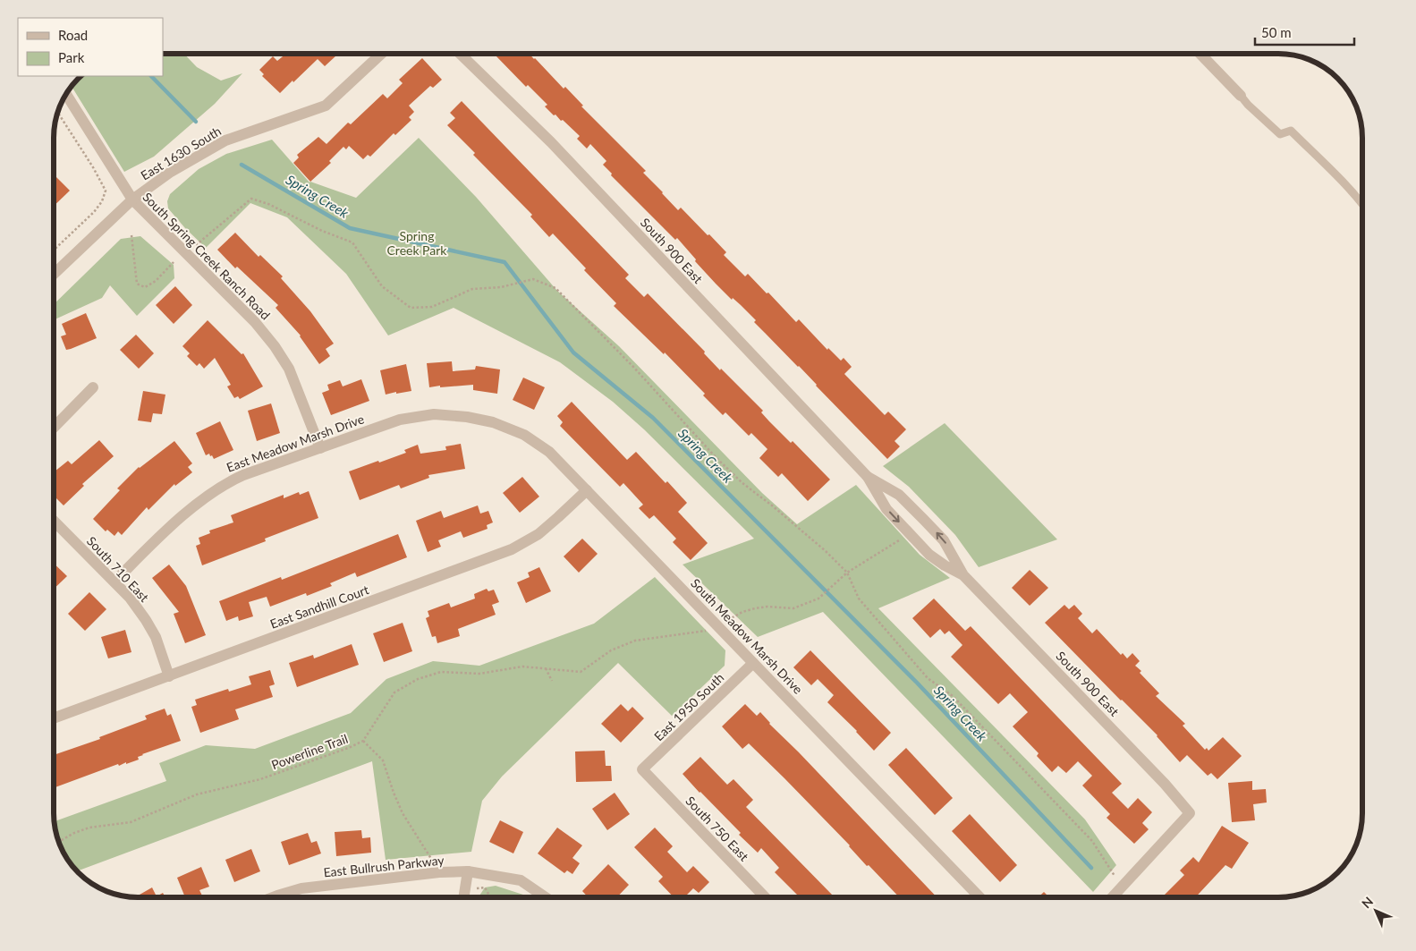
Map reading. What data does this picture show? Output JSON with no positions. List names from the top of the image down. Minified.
{"streets":{"street":["East 1630 South","South 900 East","South Spring Creek Ranch Road","East Meadow Marsh Drive","South 710 East","East Sandhill Court","South Meadow Marsh Drive","East 1950 South","South 750 East","East Bullrush Parkway"],"path":["Powerline Trail"]},"crossings":[["East 1630 South","South Spring Creek Ranch Road"],["South Spring Creek Ranch Road","East Meadow Marsh Drive"],["East Meadow Marsh Drive","South 710 East"],["East Meadow Marsh Drive","South Meadow Marsh Drive"],["South 710 East","East Sandhill Court"],["East Sandhill Court","South Meadow Marsh Drive"],["South Meadow Marsh Drive","East 1950 South"],["East 1950 South","South 750 East"]],"water":["Spring Creek"],"parks":["Spring Creek Park"],"legend":["Road","Park"],"scale_bar":"50 m","north":"top left"}
